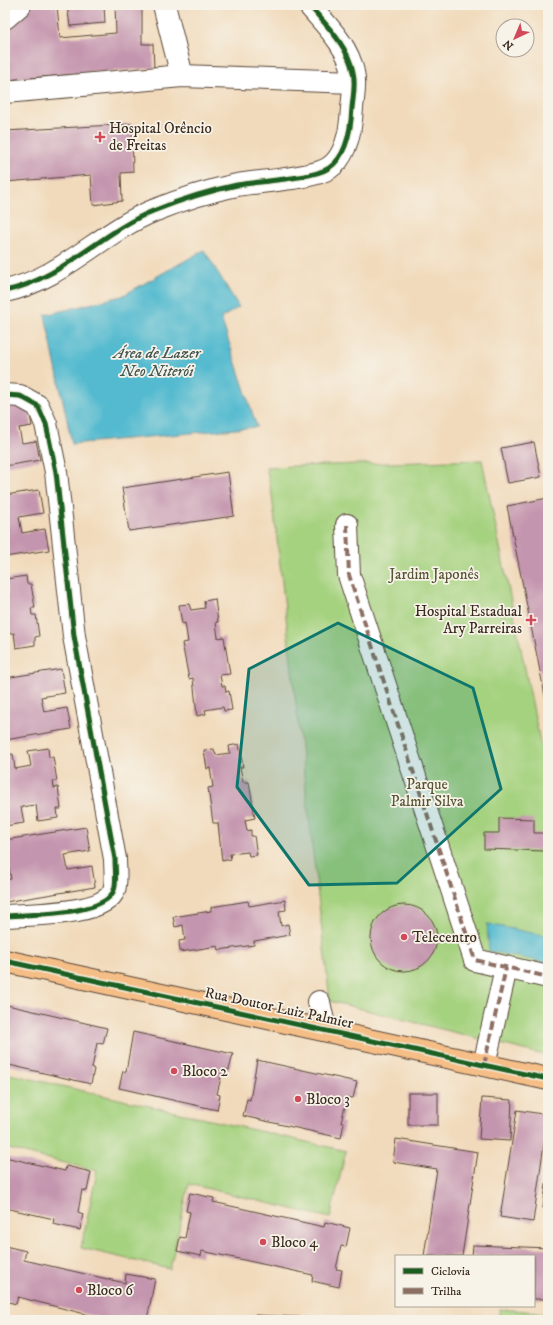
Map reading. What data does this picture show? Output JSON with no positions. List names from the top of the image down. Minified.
{"streets":{"main road":["Rua Doutor Luiz Palmier"]},"water":["Área de Lazer Neo Niterói"],"parks":["Jardim Japonês","Parque Palmir Silva"],"places":{"health":["Hospital Orêncio de Freitas","Hospital Estadual Ary Parreiras"],"other":["Telecentro","Bloco 2","Bloco 3","Bloco 4","Bloco 6"]},"legend":["Ciclovia","Trilha"],"north":"bottom left"}
